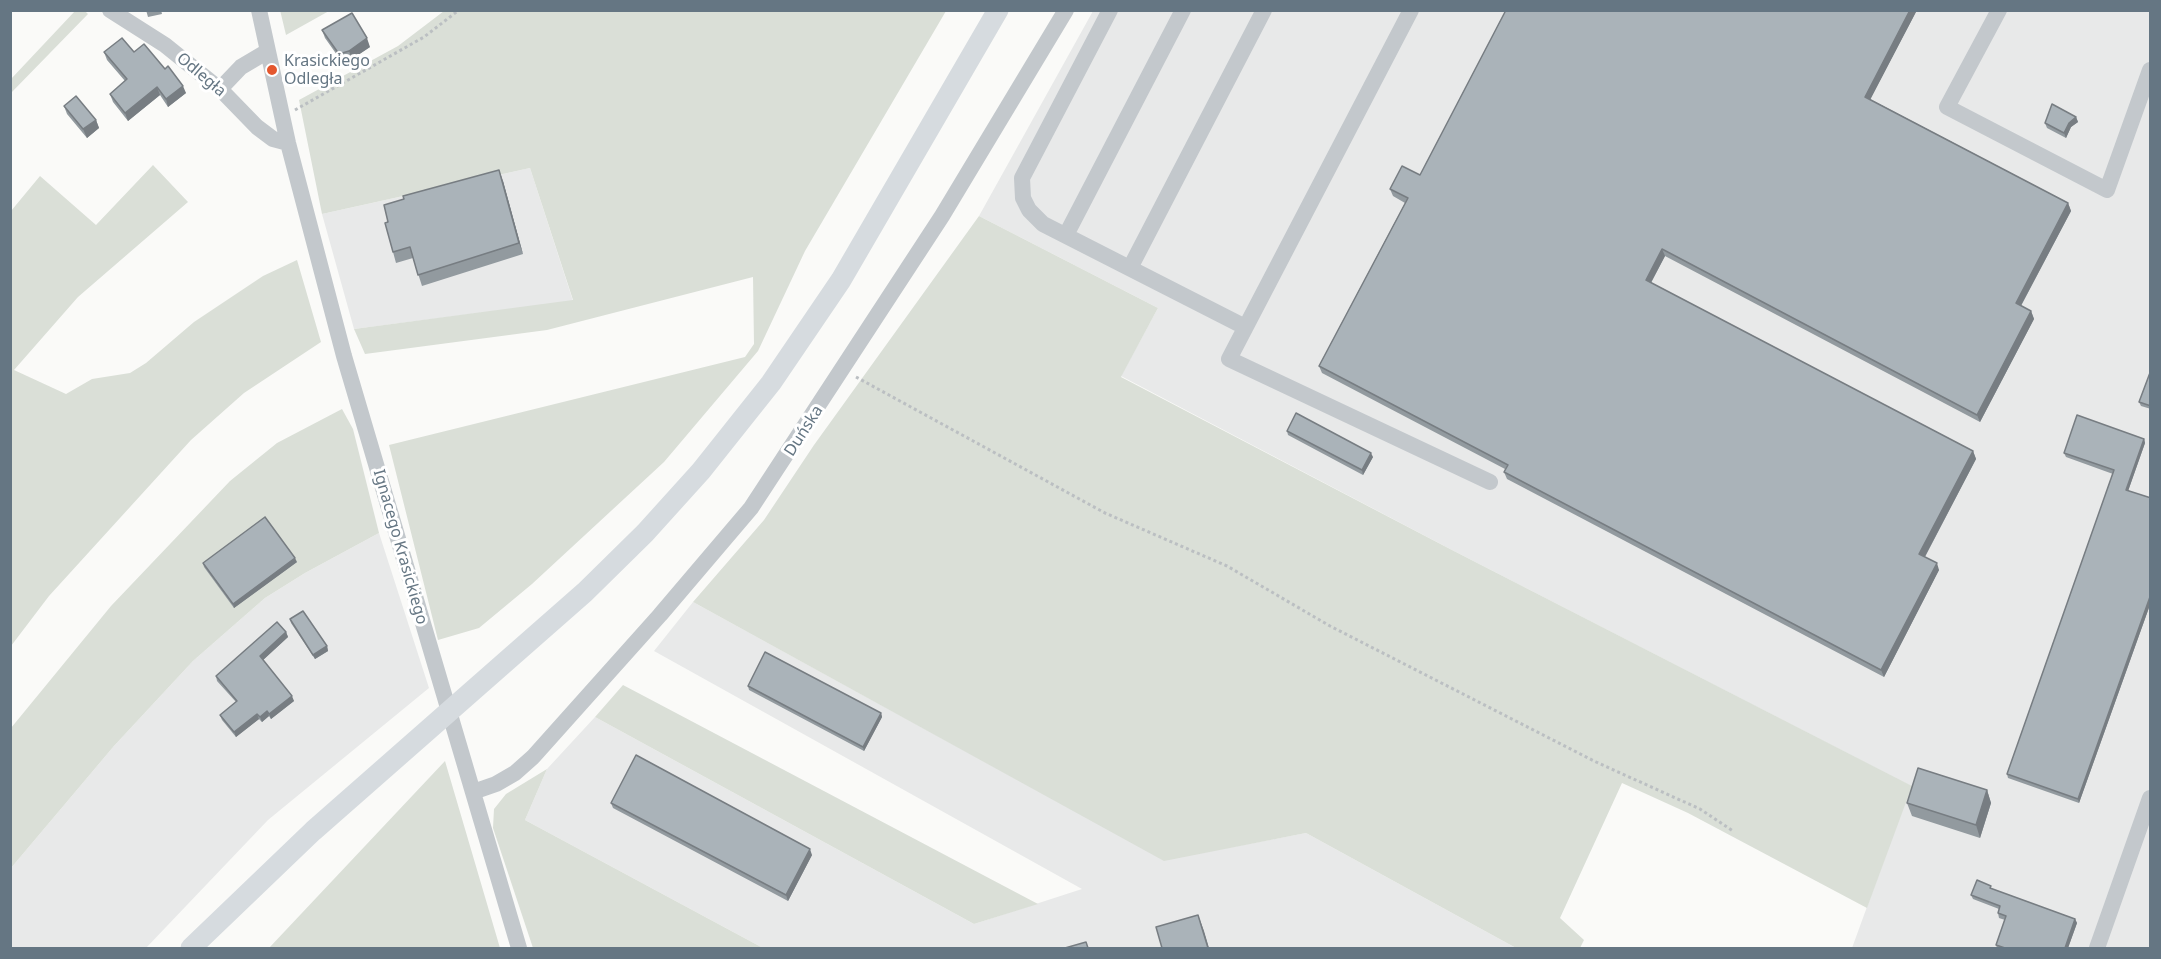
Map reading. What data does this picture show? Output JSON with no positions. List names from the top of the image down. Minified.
{"streets":{"street":["Odległa","Duńska","Ignacego Krasickiego"]},"crossings":[["Odległa","Ignacego Krasickiego"],["Duńska","Ignacego Krasickiego"]],"places":["Krasickiego Odległa"]}
